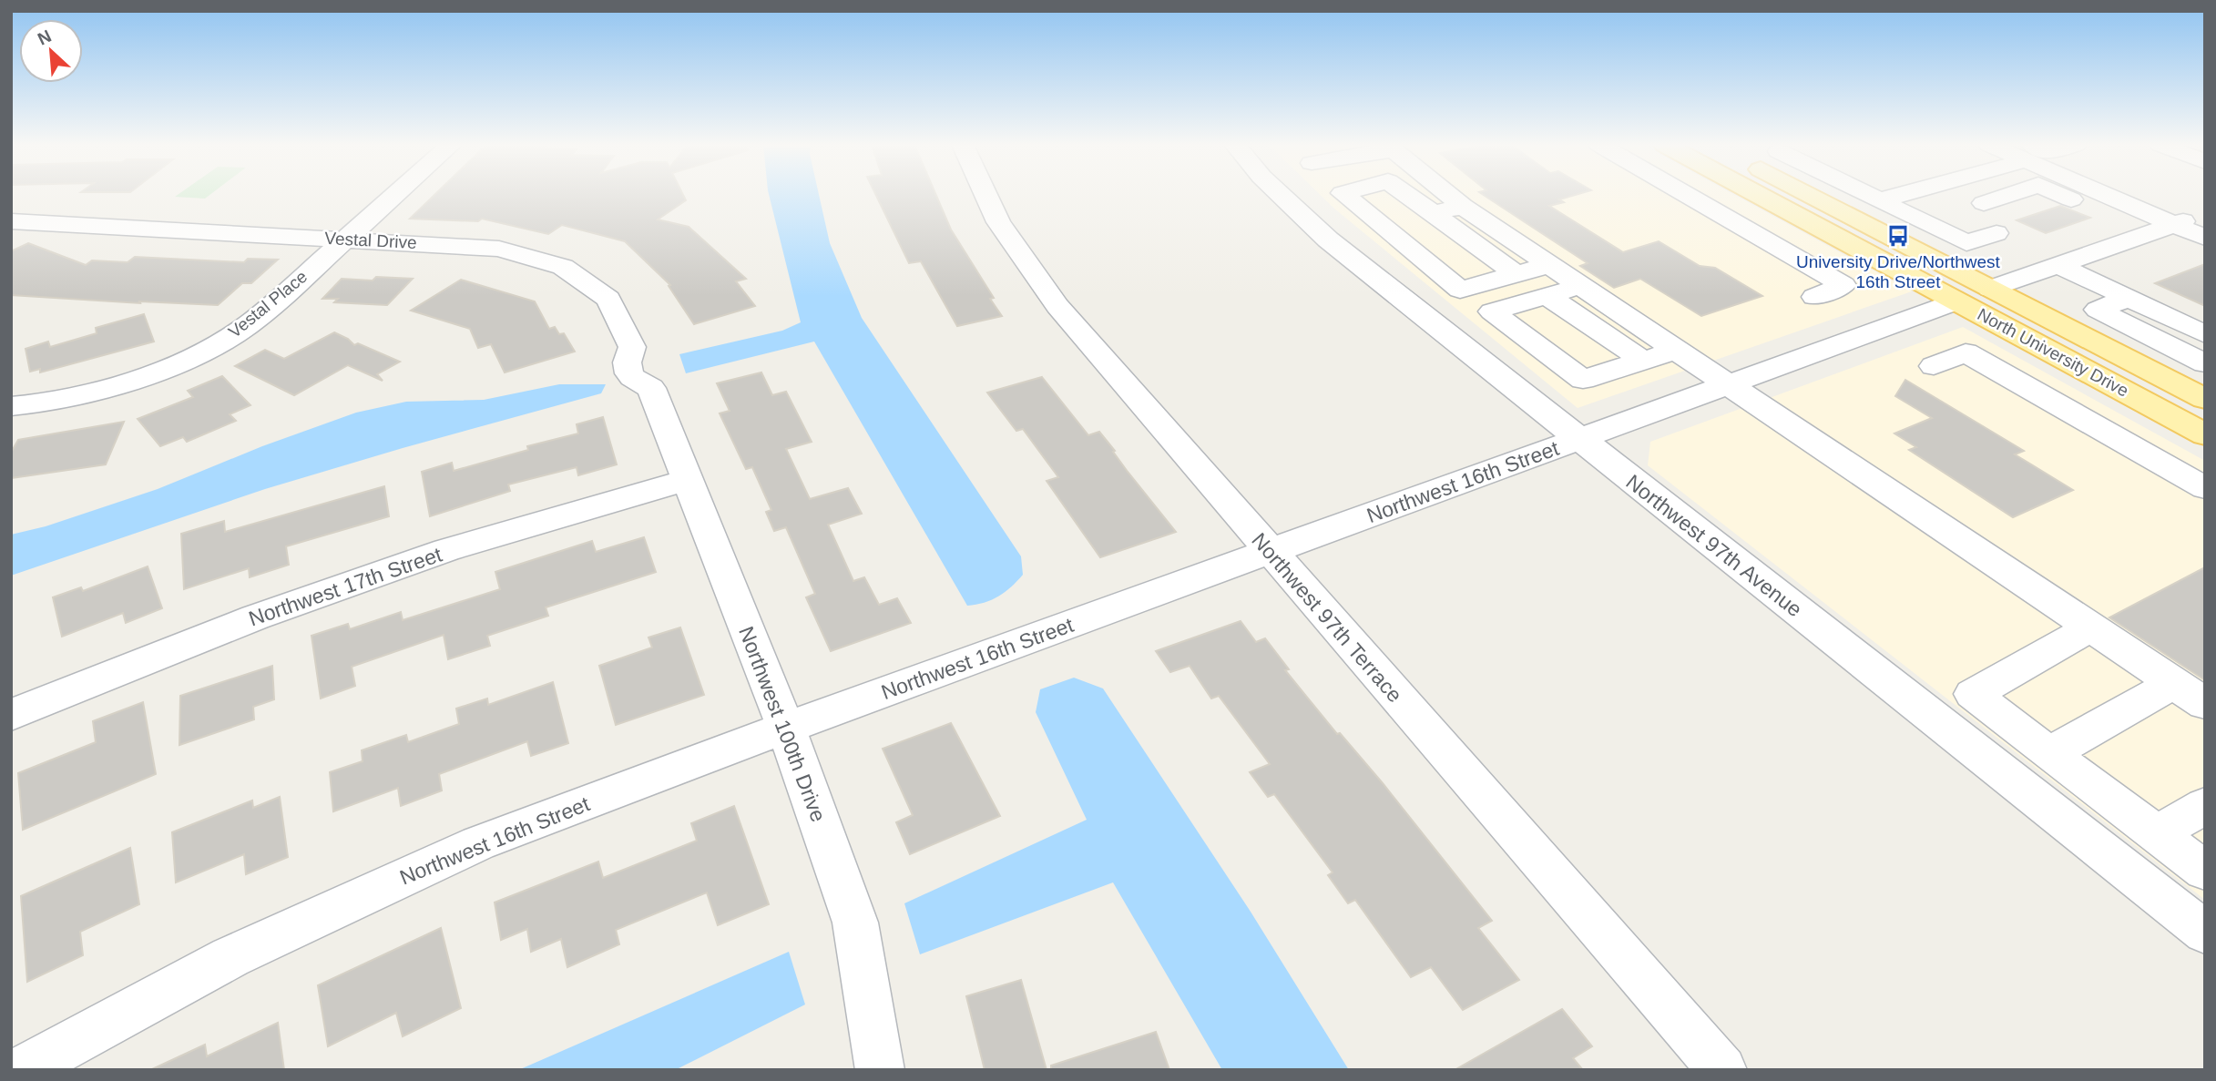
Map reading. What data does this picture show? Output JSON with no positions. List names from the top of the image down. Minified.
{"streets":{"main road":["North University Drive"],"street":["Vestal Drive","Vestal Place","Northwest 16th Street","Northwest 97th Avenue","Northwest 17th Street","Northwest 97th Terrace","Northwest 100th Drive"]},"crossings":[["Vestal Drive","Vestal Place"],["Vestal Drive","Northwest 100th Drive"],["North University Drive","Northwest 16th Street"],["Northwest 16th Street","Northwest 97th Avenue"],["Northwest 16th Street","Northwest 97th Terrace"],["Northwest 16th Street","Northwest 100th Drive"],["Northwest 17th Street","Northwest 100th Drive"]],"places":{"bus stop":["University Drive/Northwest 16th Street"]},"north":"top left"}
